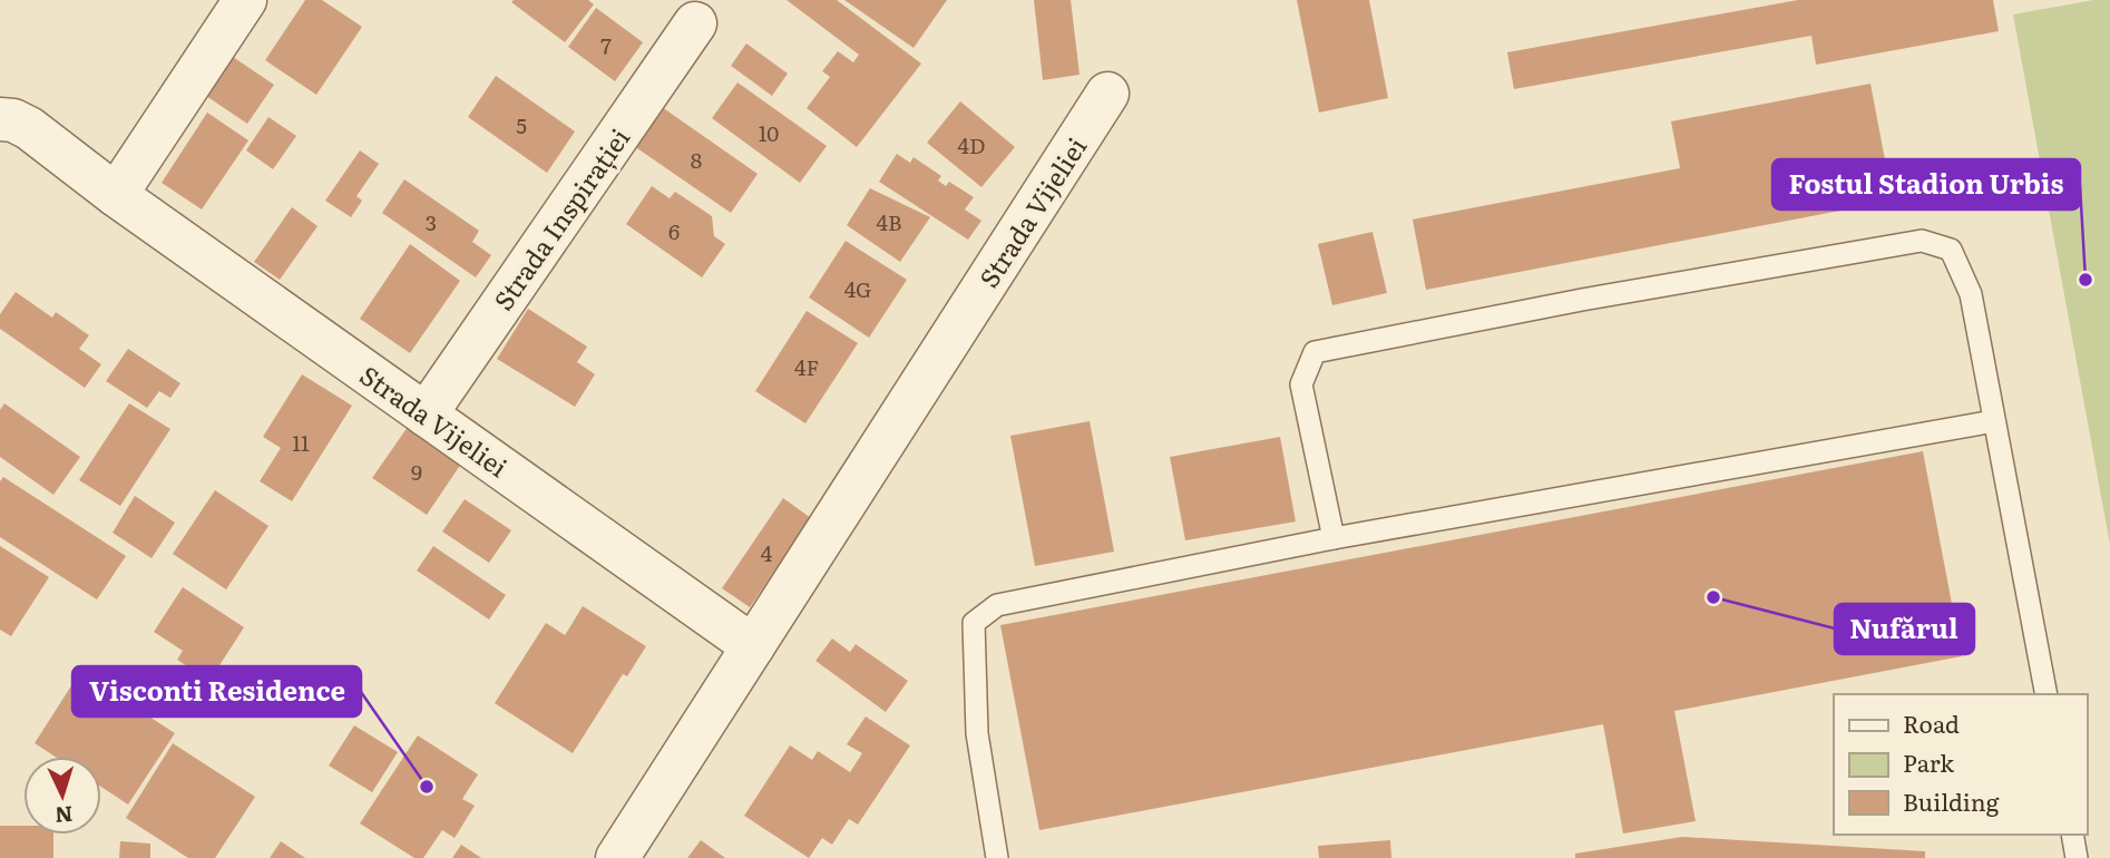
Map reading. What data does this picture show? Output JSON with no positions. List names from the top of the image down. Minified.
{"streets":{"street":["Strada Vijeliei","Strada Inspirației"]},"crossings":[["Strada Vijeliei","Strada Inspirației"]],"places":["Fostul Stadion Urbis","Nufărul","Visconti Residence"],"house_numbers":["7","5","10","4D","8","3","4B","6","4G","4F","11","9","4"],"legend":["Road","Park","Building"],"north":"bottom"}
